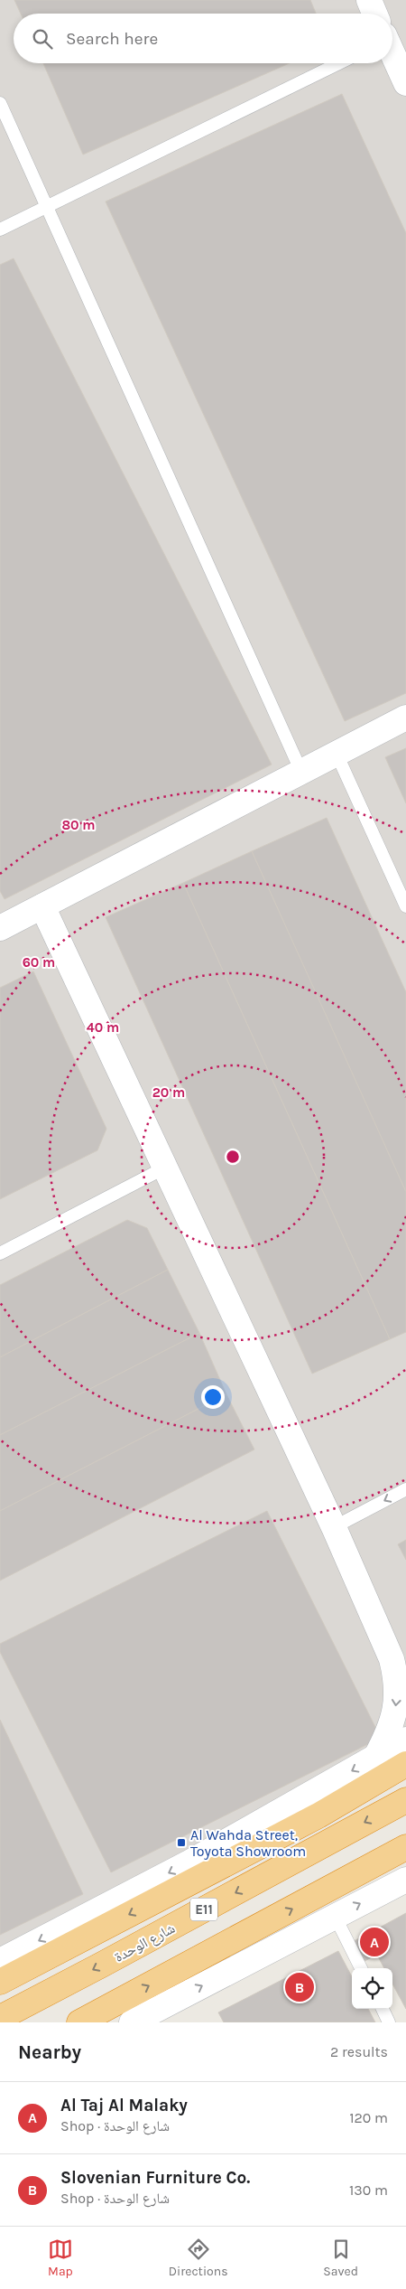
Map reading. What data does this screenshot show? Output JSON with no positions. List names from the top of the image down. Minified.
{"streets":{"highway":["E11","شارع الوحدة"]},"places":{"transit":["Al Wahda Street, Toyota Showroom"]},"page":{"search":"Search here","pins":["A","B"],"heading":["Nearby","2 results"],"list":[{"mark":"A","name":"Al Taj Al Malaky","note":"Shop · شارع الوحدة","value":"120 m"},{"mark":"B","name":"Slovenian Furniture Co.","note":"Shop · شارع الوحدة","value":"130 m"}],"nav":["Map","Directions","Saved"]},"rings":["80 m","60 m","40 m","20 m"]}
